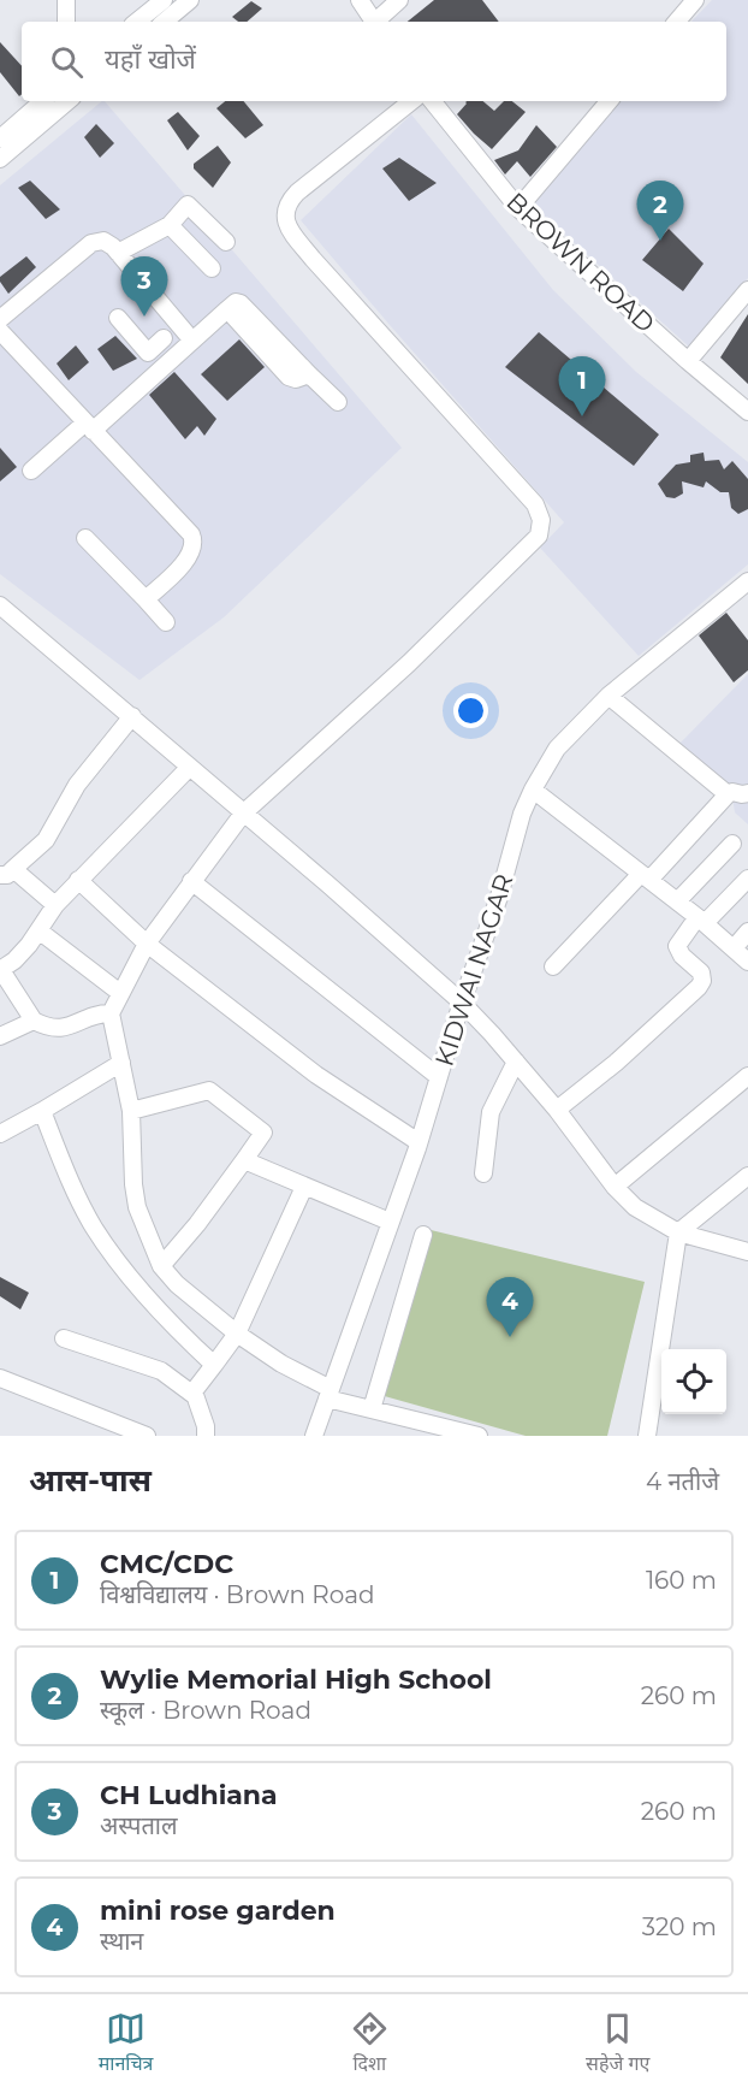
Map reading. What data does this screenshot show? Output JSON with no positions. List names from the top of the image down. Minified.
{"streets":{"street":["BROWN ROAD","KIDWAI NAGAR"]},"page":{"search":"यहाँ खोजें","pins":["2","3","1","4"],"heading":["आस-पास","4 नतीजे"],"list":[{"mark":"1","name":"CMC/CDC","note":"विश्वविद्यालय · Brown Road","value":"160 m"},{"mark":"2","name":"Wylie Memorial High School","note":"स्कूल · Brown Road","value":"260 m"},{"mark":"3","name":"CH Ludhiana","note":"अस्पताल","value":"260 m"},{"mark":"4","name":"mini rose garden","note":"स्थान","value":"320 m"}],"nav":["मानचित्र","दिशा","सहेजे गए"]}}
